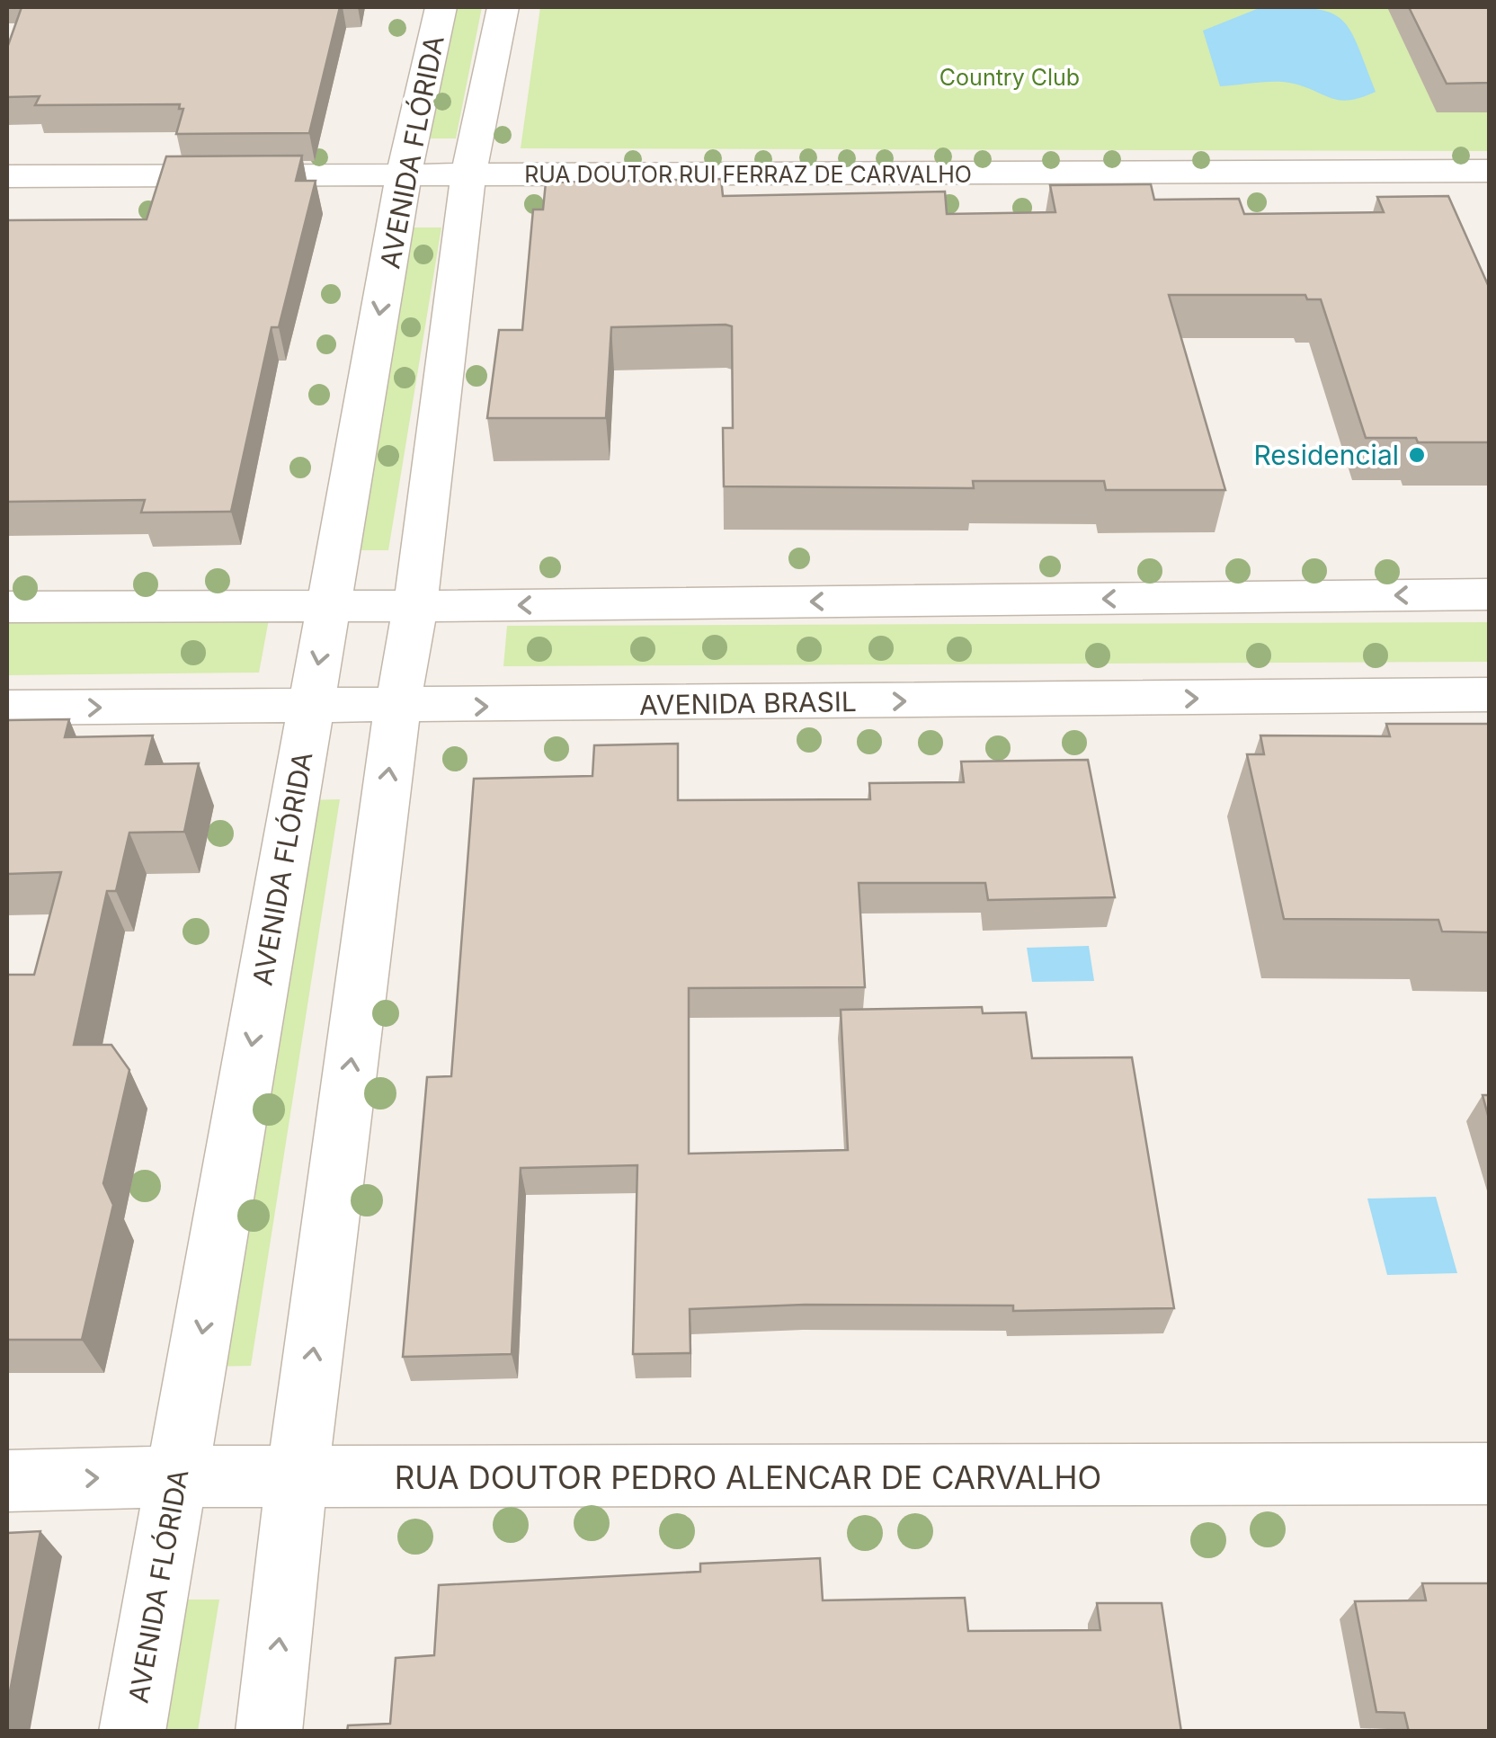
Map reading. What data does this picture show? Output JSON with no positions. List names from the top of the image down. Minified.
{"streets":{"street":["AVENIDA FLÓRIDA","RUA DOUTOR RUI FERRAZ DE CARVALHO","AVENIDA BRASIL","RUA DOUTOR PEDRO ALENCAR DE CARVALHO"]},"crossings":[["AVENIDA FLÓRIDA","RUA DOUTOR RUI FERRAZ DE CARVALHO"],["AVENIDA FLÓRIDA","AVENIDA BRASIL"],["AVENIDA FLÓRIDA","RUA DOUTOR PEDRO ALENCAR DE CARVALHO"]],"parks":["Country Club"],"places":["Residencial"]}
